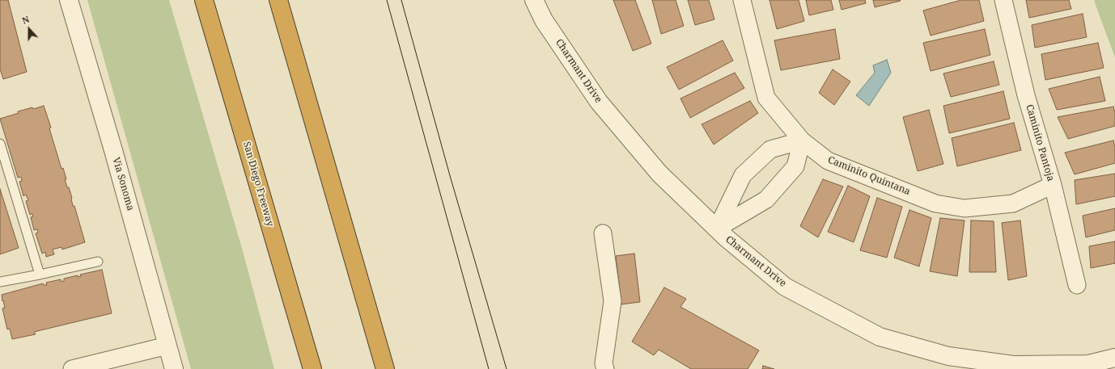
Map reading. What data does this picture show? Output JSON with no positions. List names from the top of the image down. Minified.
{"streets":{"highway":["San Diego Freeway"],"street":["Charmant Drive","Caminito Pantoja","Caminito Quintana","Via Sonoma"]},"crossings":[["Caminito Pantoja","Caminito Quintana"]],"north":"top"}
